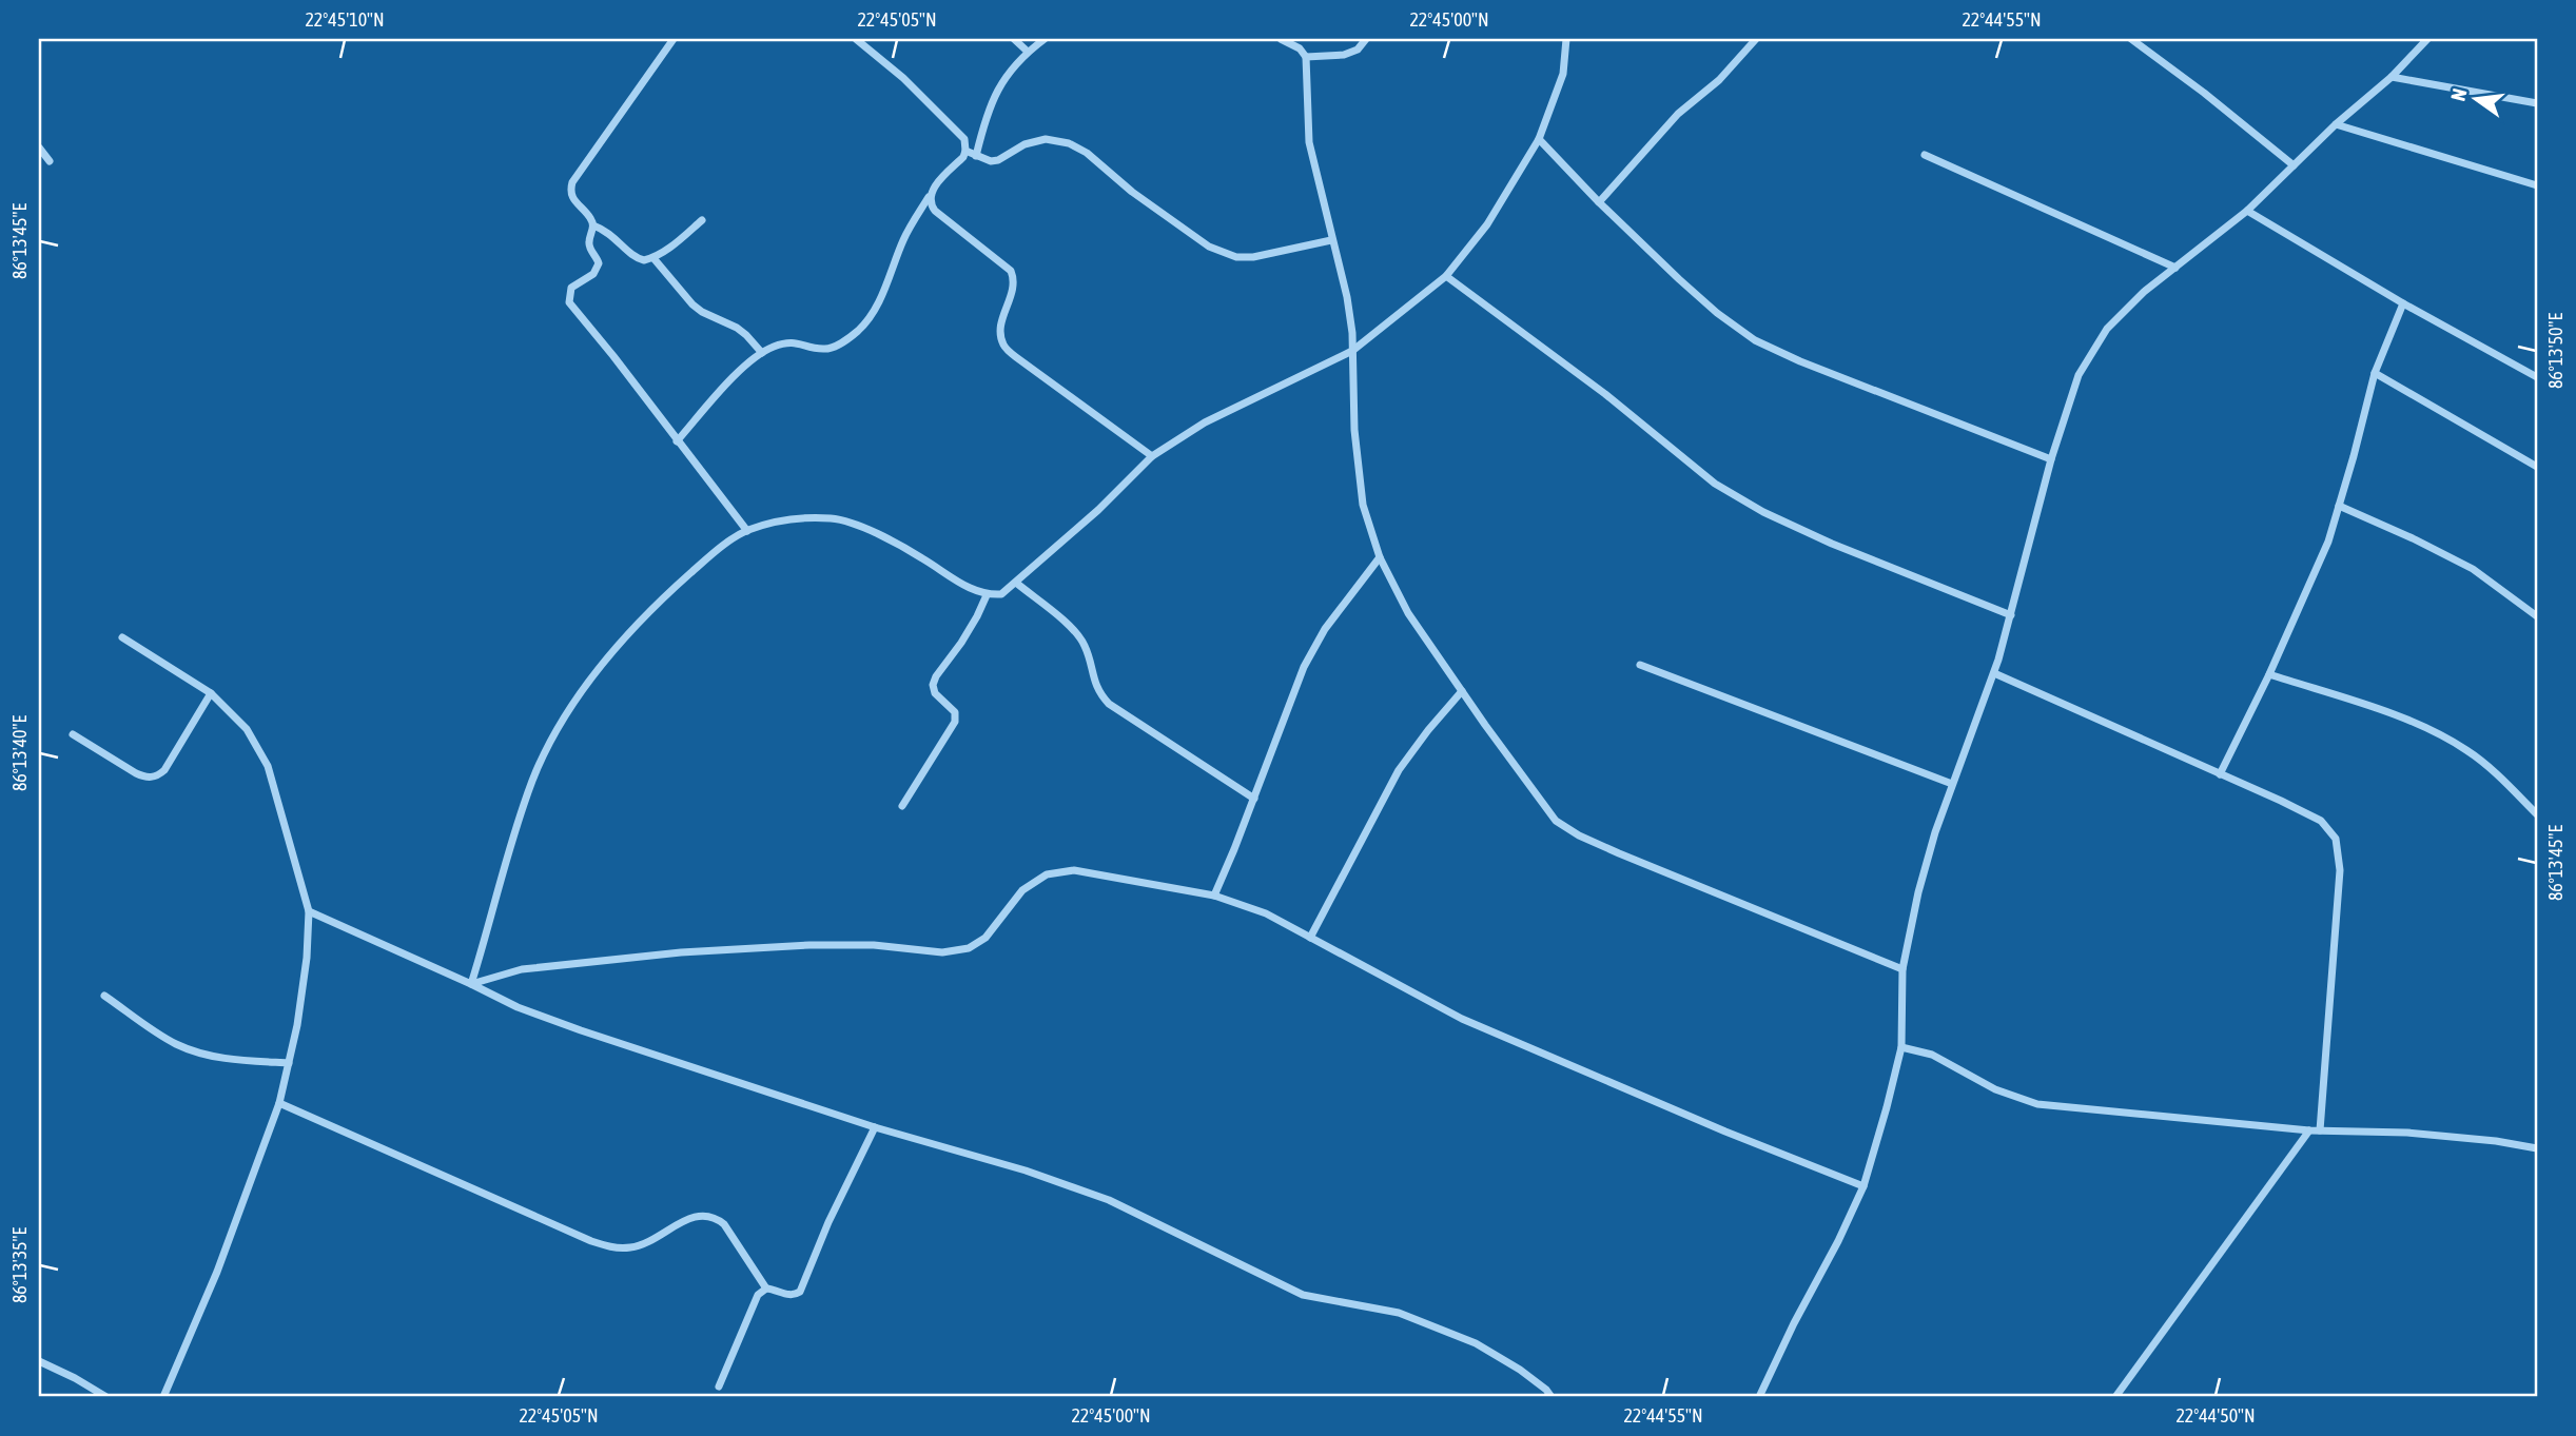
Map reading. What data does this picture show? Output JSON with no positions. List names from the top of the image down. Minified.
{"north":"left","coordinates":["22°45'10\"N","22°45'05\"N","22°45'00\"N","22°44'55\"N","86°13'45\"E","86°13'50\"E","86°13'40\"E","86°13'35\"E","22°44'50\"N"]}
